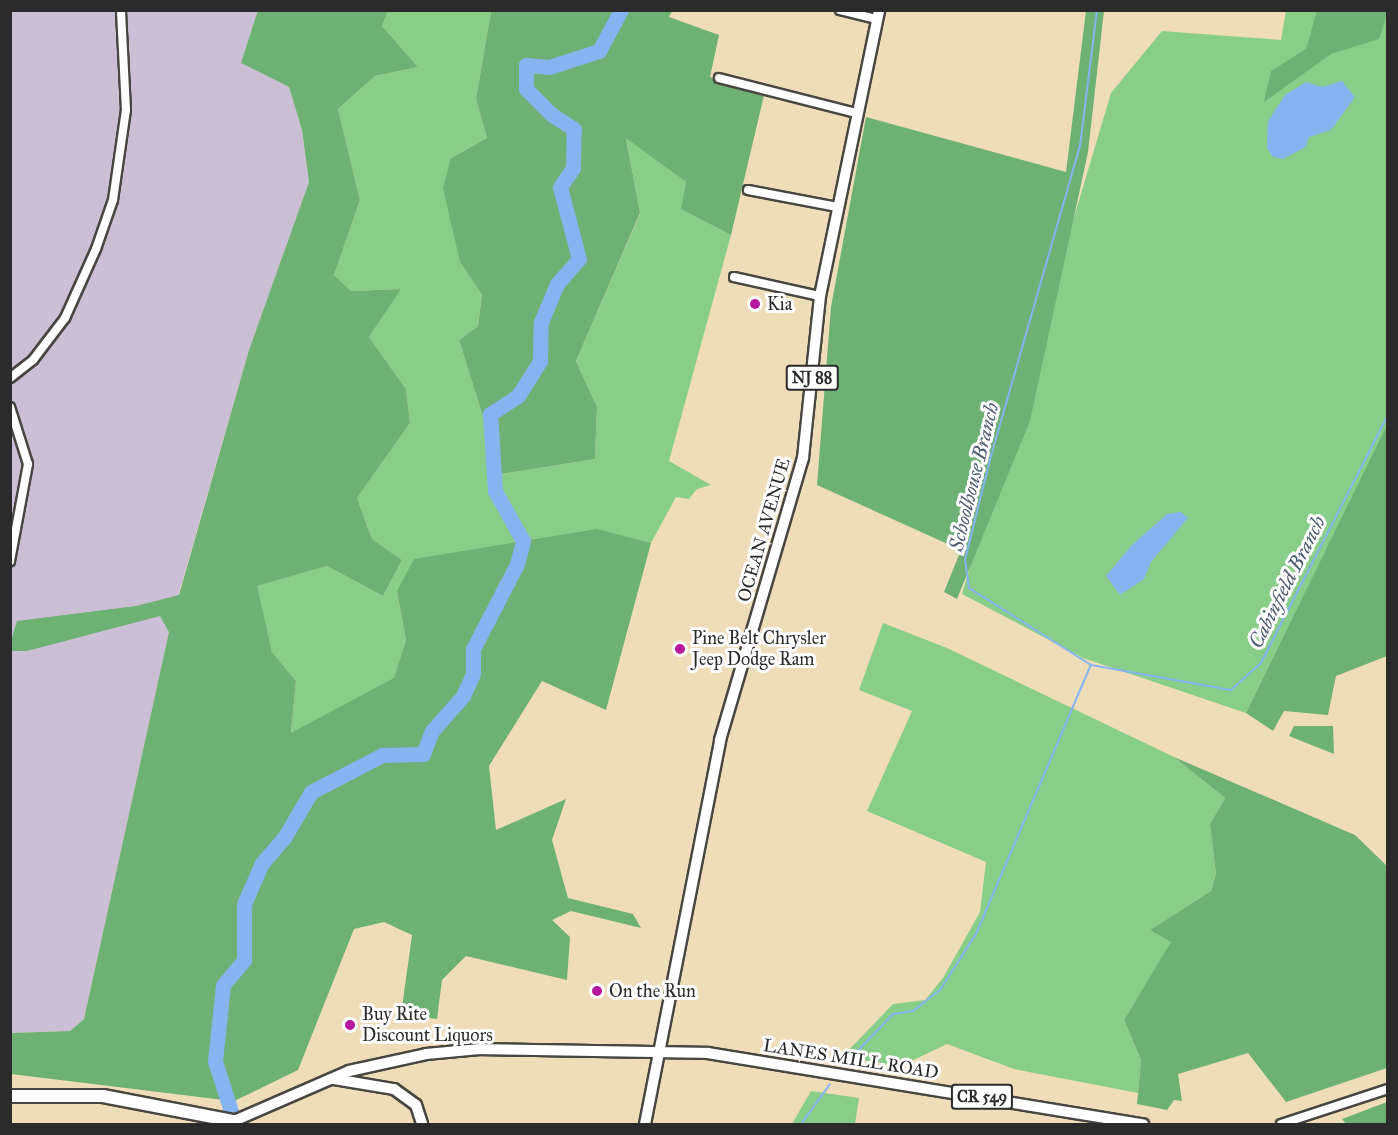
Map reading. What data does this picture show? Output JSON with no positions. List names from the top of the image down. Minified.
{"streets":{"main road":["NJ 88","OCEAN AVENUE","LANES MILL ROAD","CR 549"]},"crossings":[["OCEAN AVENUE","LANES MILL ROAD"],["OCEAN AVENUE","CR 549"],["LANES MILL ROAD","CR 549"]],"water":["Schoolhouse Branch","Cabinfield Branch"],"places":["Kia","Pine Belt Chrysler Jeep Dodge Ram","On the Run","Buy Rite Discount Liquors"]}
